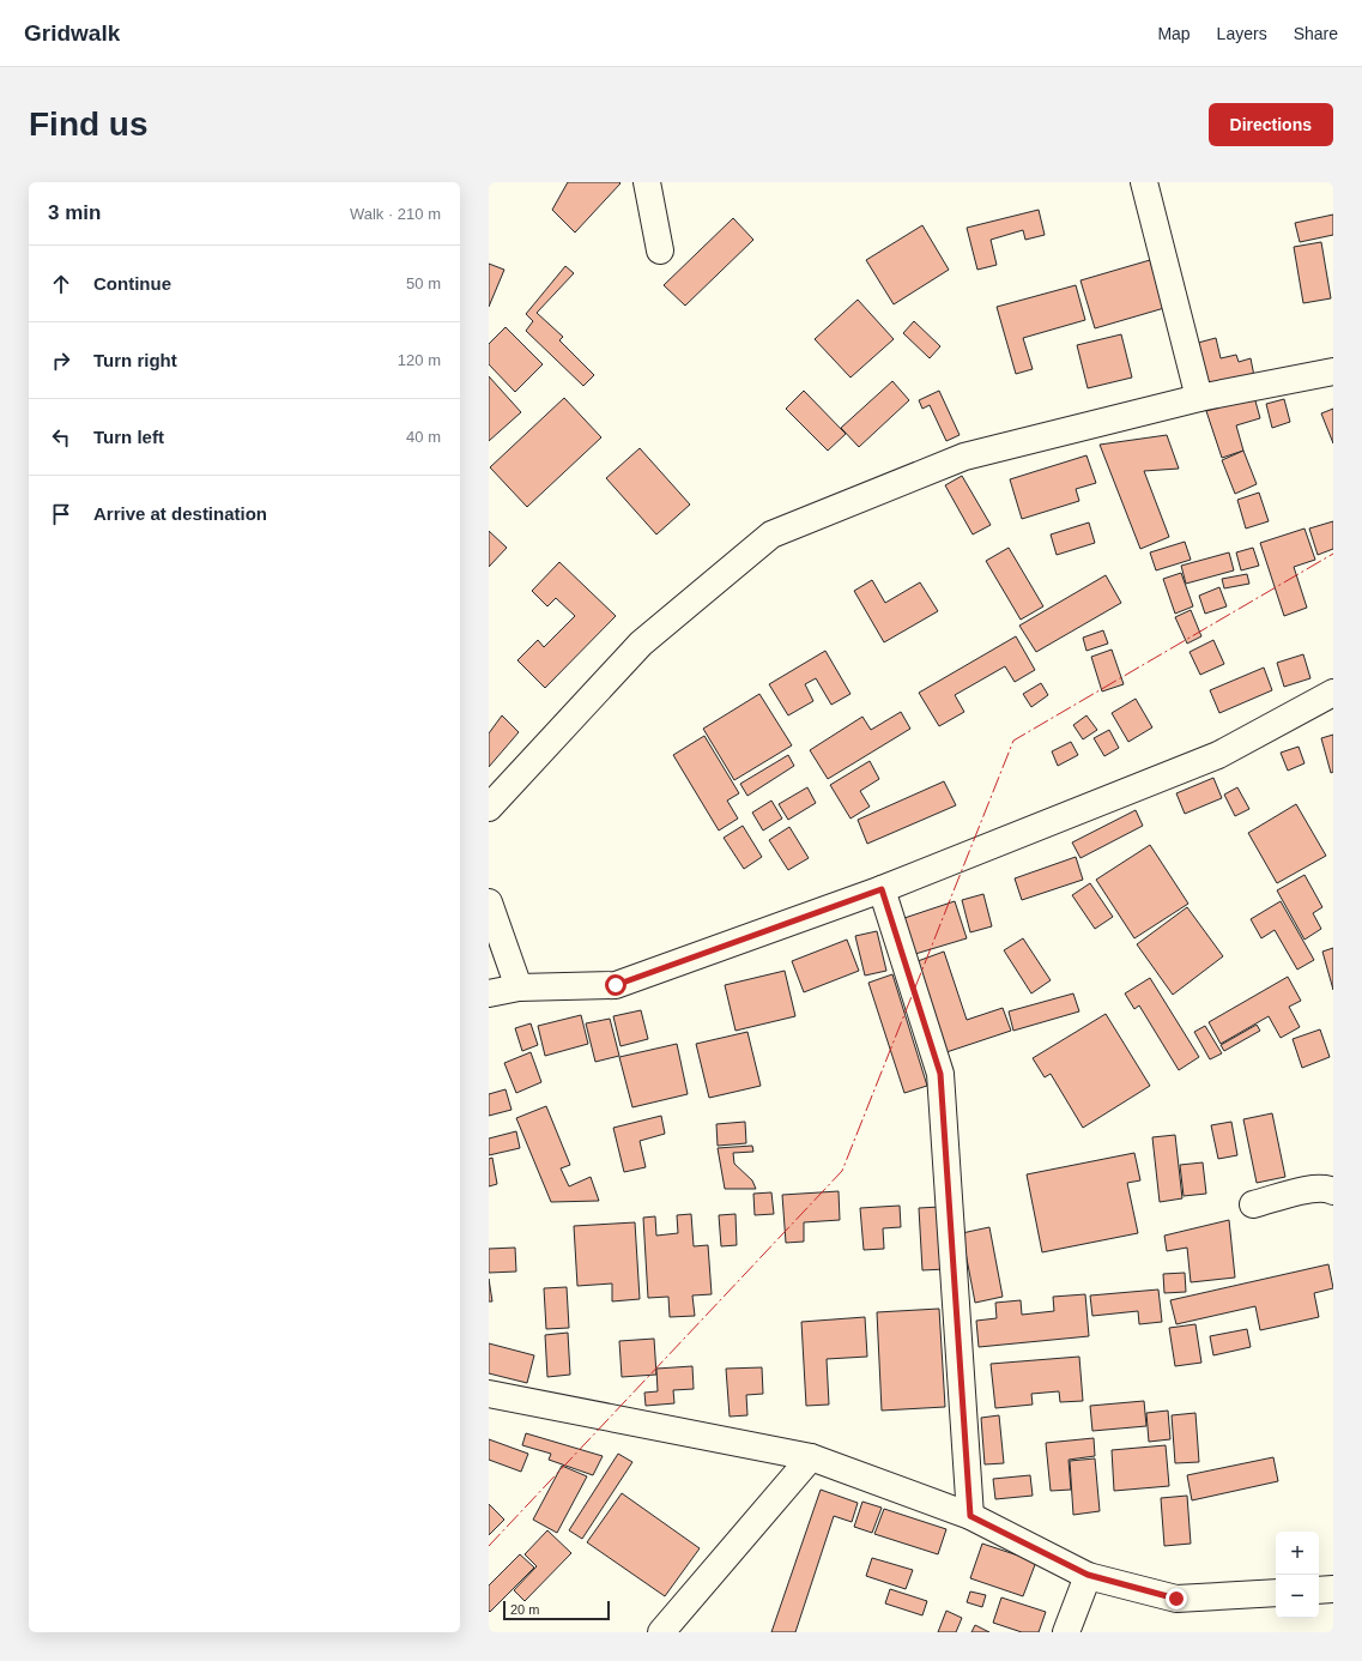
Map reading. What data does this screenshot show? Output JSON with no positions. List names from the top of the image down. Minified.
{"scale_bar":"20 m","page":{"header":"Gridwalk","nav":["Map","Layers","Share"],"buttons":"Directions","title":"Find us","heading":["3 min","Walk · 210 m"],"list":[["Continue","50 m"],["Turn right","120 m"],["Turn left","40 m"],"Arrive at destination"],"map_buttons":["+","−"],"scale":"20 m"}}
